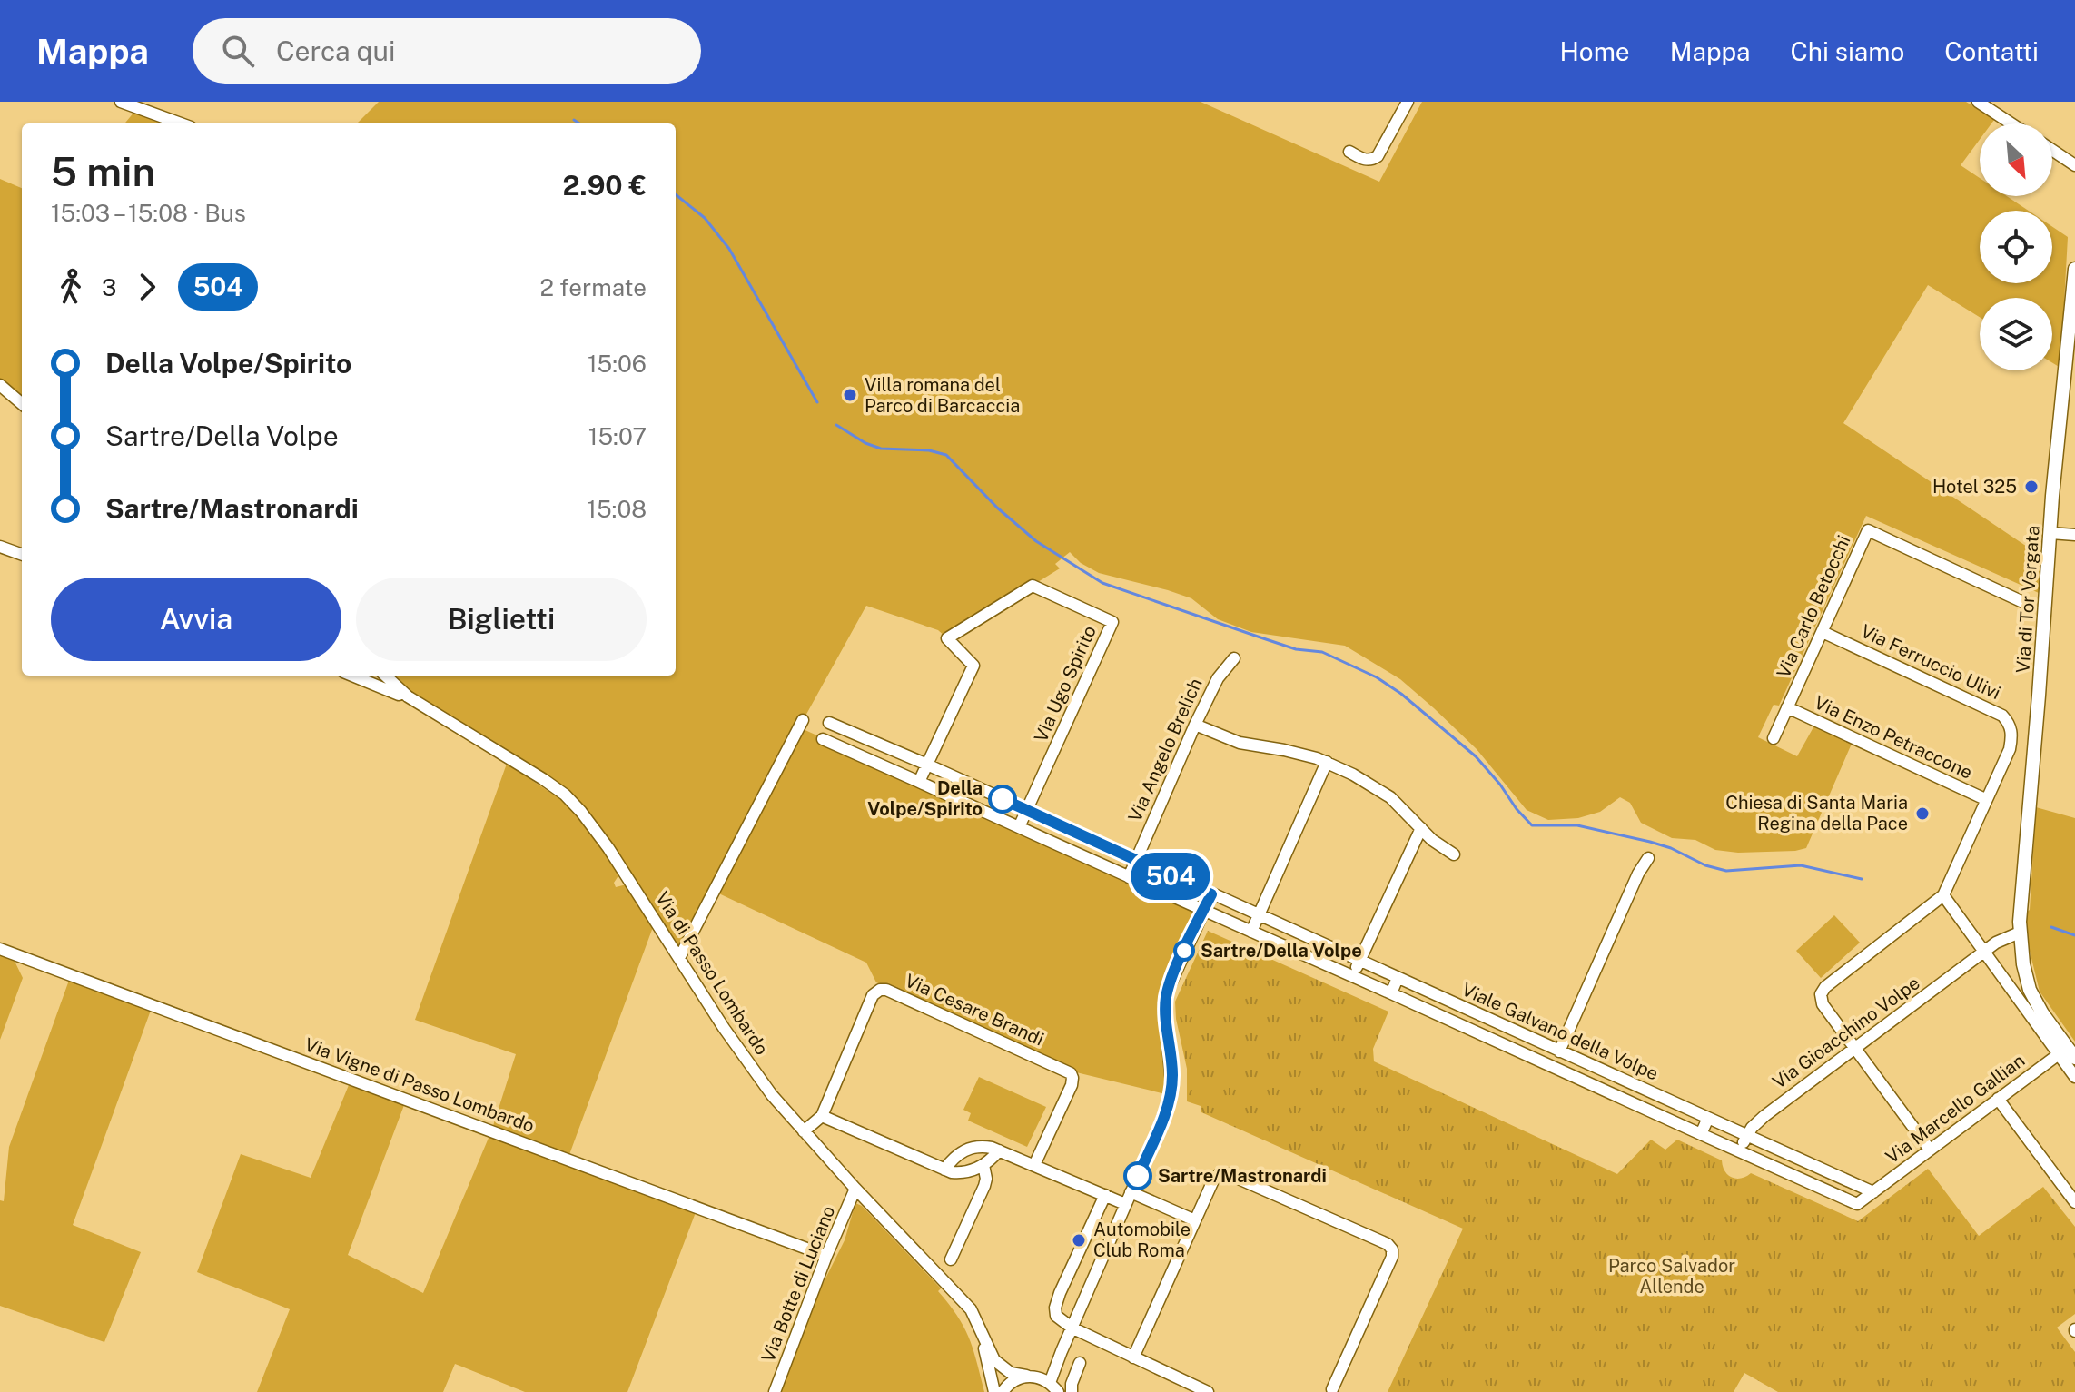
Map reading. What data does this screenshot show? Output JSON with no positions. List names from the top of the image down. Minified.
{"streets":{"main road":["Via di Tor Vergata"],"street":["Via Carlo Betocchi","Via Ferruccio Ulivi","Via Ugo Spirito","Via Enzo Petraccone","Via Angelo Brelich","Via di Passo Lombardo","Via Cesare Brandi","Viale Galvano della Volpe","Via Gioacchino Volpe","Via Vigne di Passo Lombardo","Via Marcello Gallian","Via Botte di Luciano"]},"crossings":[["Via Carlo Betocchi","Via Ferruccio Ulivi"],["Via Carlo Betocchi","Via Enzo Petraccone"],["Via Ferruccio Ulivi","Via Enzo Petraccone"],["Via Ugo Spirito","Viale Galvano della Volpe"],["Via Angelo Brelich","Viale Galvano della Volpe"],["Via di Passo Lombardo","Via Cesare Brandi"],["Via di Passo Lombardo","Via Botte di Luciano"],["Viale Galvano della Volpe","Via Marcello Gallian"],["Via Gioacchino Volpe","Via Marcello Gallian"],["Via Vigne di Passo Lombardo","Via Botte di Luciano"]],"parks":["Parco Salvador Allende"],"places":["Villa romana del Parco di Barcaccia","Hotel 325","Della Volpe/Spirito","Chiesa di Santa Maria Regina della Pace","Sartre/Della Volpe","Sartre/Mastronardi","Automobile Club Roma"],"lines":["bus line 504"],"north":"bottom right","page":{"header":"Mappa","search":"Cerca qui","nav":["Home","Mappa","Chi siamo","Contatti"],"on_map":"504","heading":["5 min","15:03 – 15:08 · Bus","2.90 €"],"legs":["3","504","2 fermate"],"list":[{"name":"Della Volpe/Spirito","value":"15:06"},{"name":"Sartre/Della Volpe","value":"15:07"},{"name":"Sartre/Mastronardi","value":"15:08"}],"buttons":["Avvia","Biglietti"]}}
